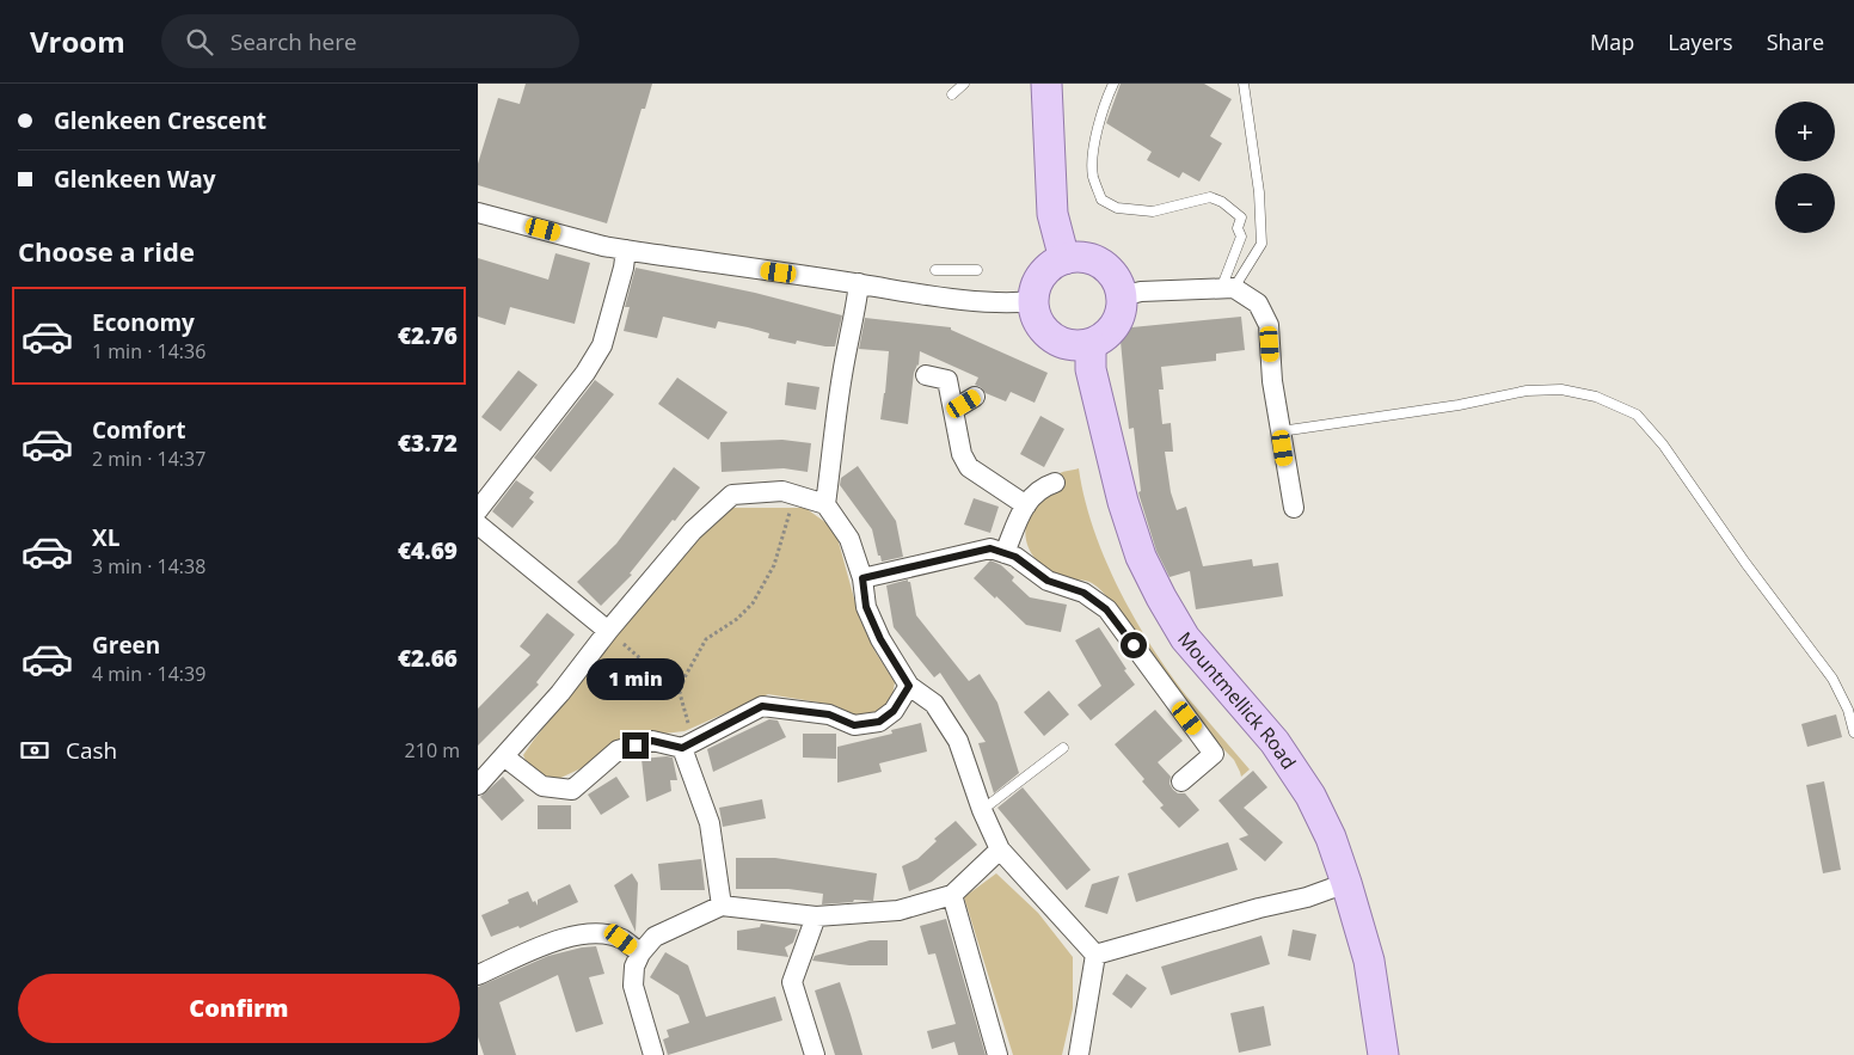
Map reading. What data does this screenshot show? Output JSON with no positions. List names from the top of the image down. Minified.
{"streets":{"main road":["Mountmellick Road"]},"page":{"header":"Vroom","search":"Search here","nav":["Map","Layers","Share"],"banner":["Glenkeen Crescent","Glenkeen Way"],"map_buttons":["+","−"],"heading":"Choose a ride","list":[{"name":"Economy","note":"1 min · 14:36","value":"€2.76"},{"name":"Comfort","note":"2 min · 14:37","value":"€3.72"},{"name":"XL","note":"3 min · 14:38","value":"€4.69"},{"name":"Green","note":"4 min · 14:39","value":"€2.66"}],"bubble":"1 min","pay":["Cash","210 m"],"buttons":"Confirm"}}
